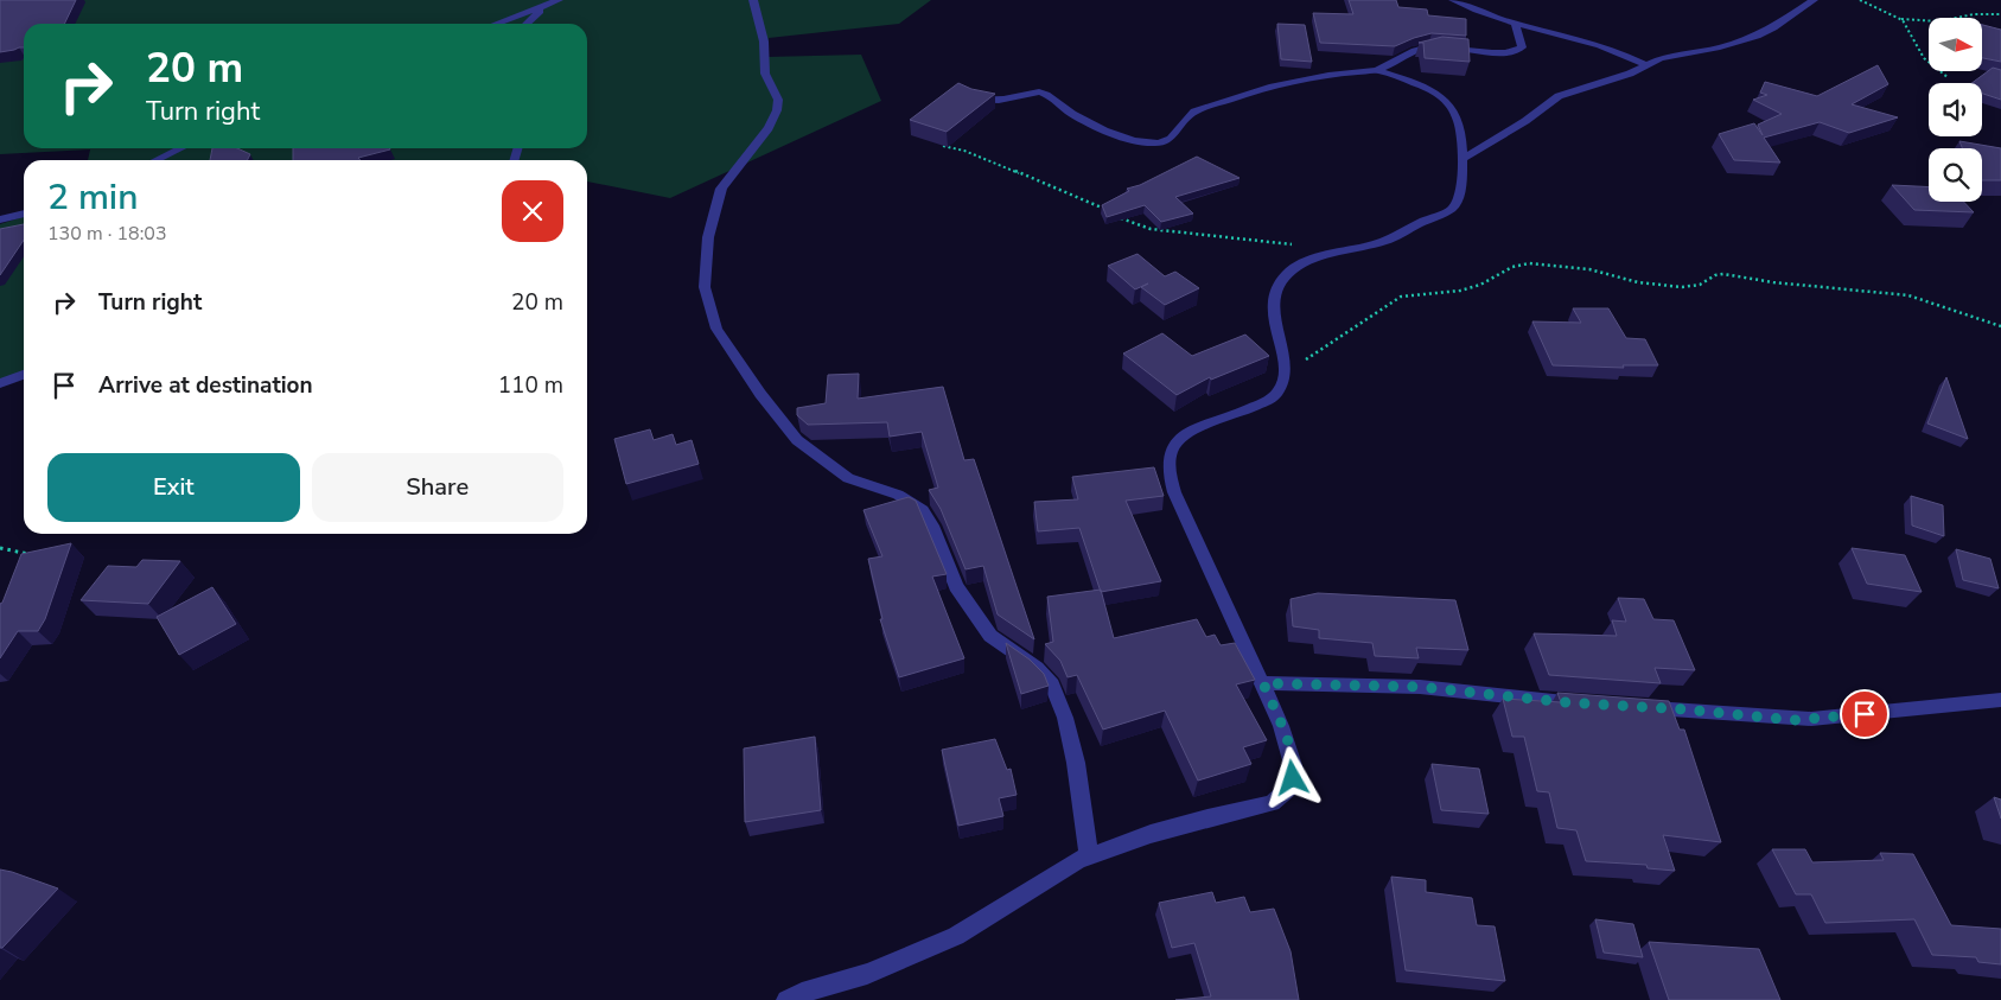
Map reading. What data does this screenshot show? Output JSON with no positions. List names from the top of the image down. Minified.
{"north":"right","page":{"turn":["20 m","Turn right"],"heading":["2 min","130 m · 18:03"],"list":[{"name":"Turn right","value":"20 m"},{"name":"Arrive at destination","value":"110 m"}],"buttons":["Exit","Share"]}}
